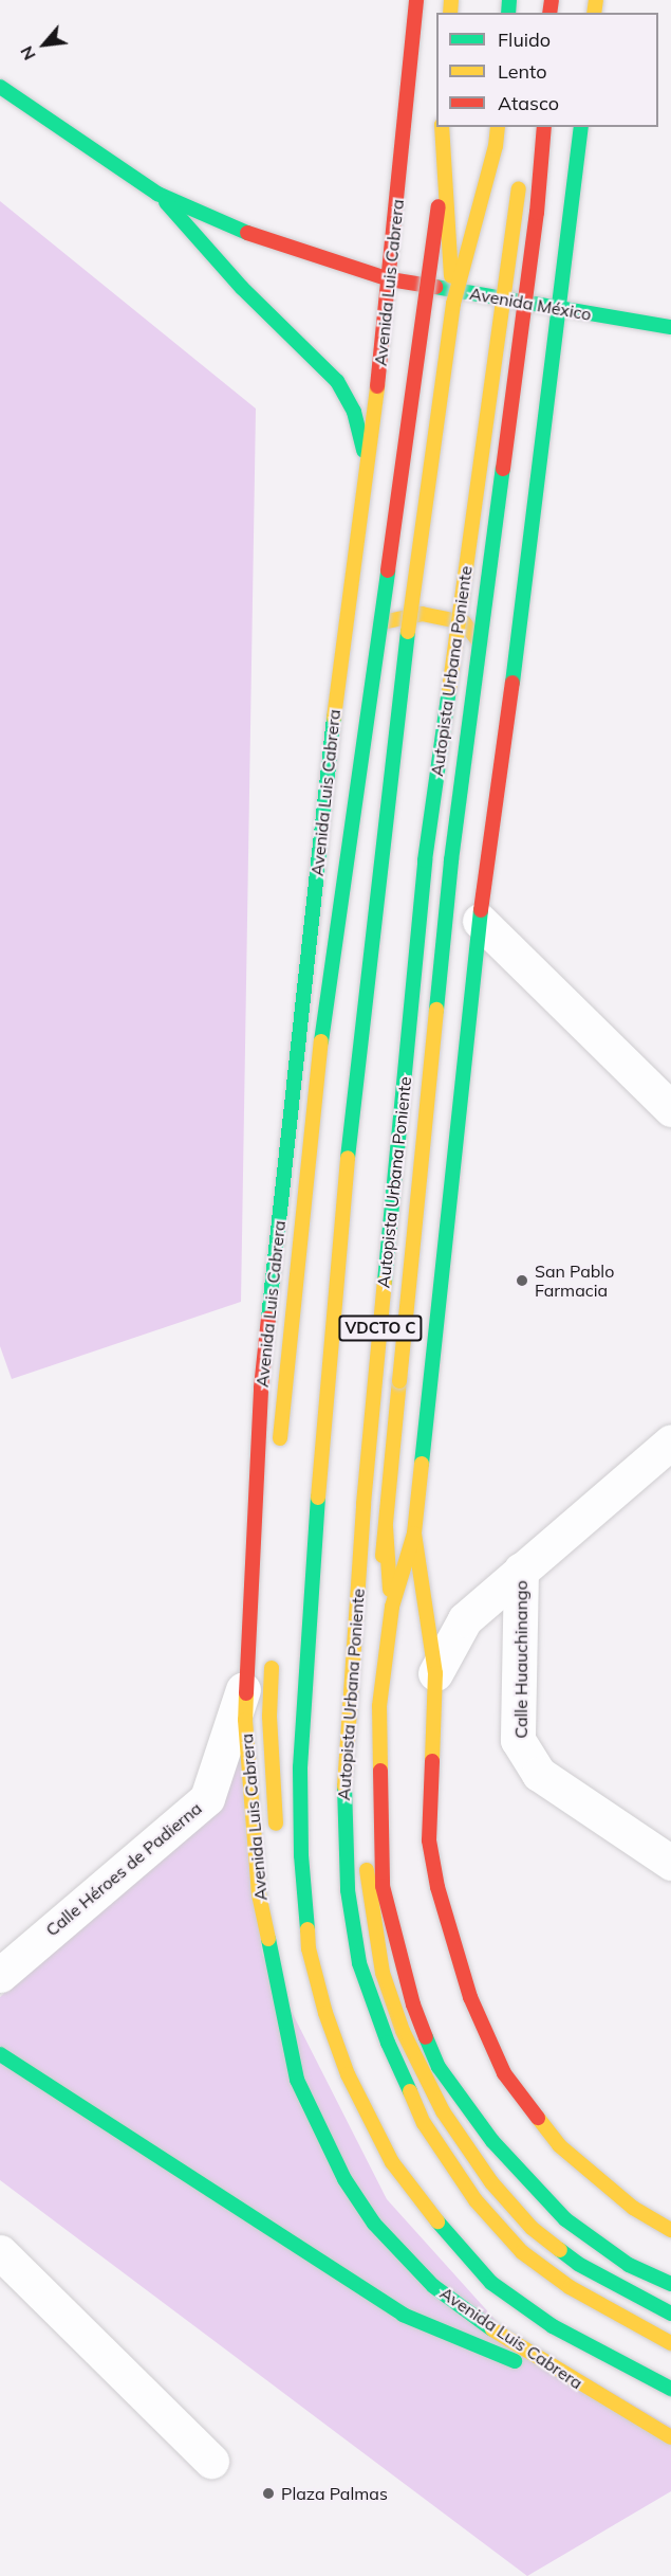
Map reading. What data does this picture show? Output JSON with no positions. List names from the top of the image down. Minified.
{"streets":{"main road":["Avenida Luis Cabrera","Avenida México","Autopista Urbana Poniente","VDCTO C"],"street":["Calle Huauchinango","Calle Héroes de Padierna"]},"crossings":[["Avenida Luis Cabrera","Avenida México"],["Avenida Luis Cabrera","Calle Héroes de Padierna"]],"places":["San Pablo Farmacia","Plaza Palmas"],"legend":["Fluido","Lento","Atasco"],"north":"bottom left"}
